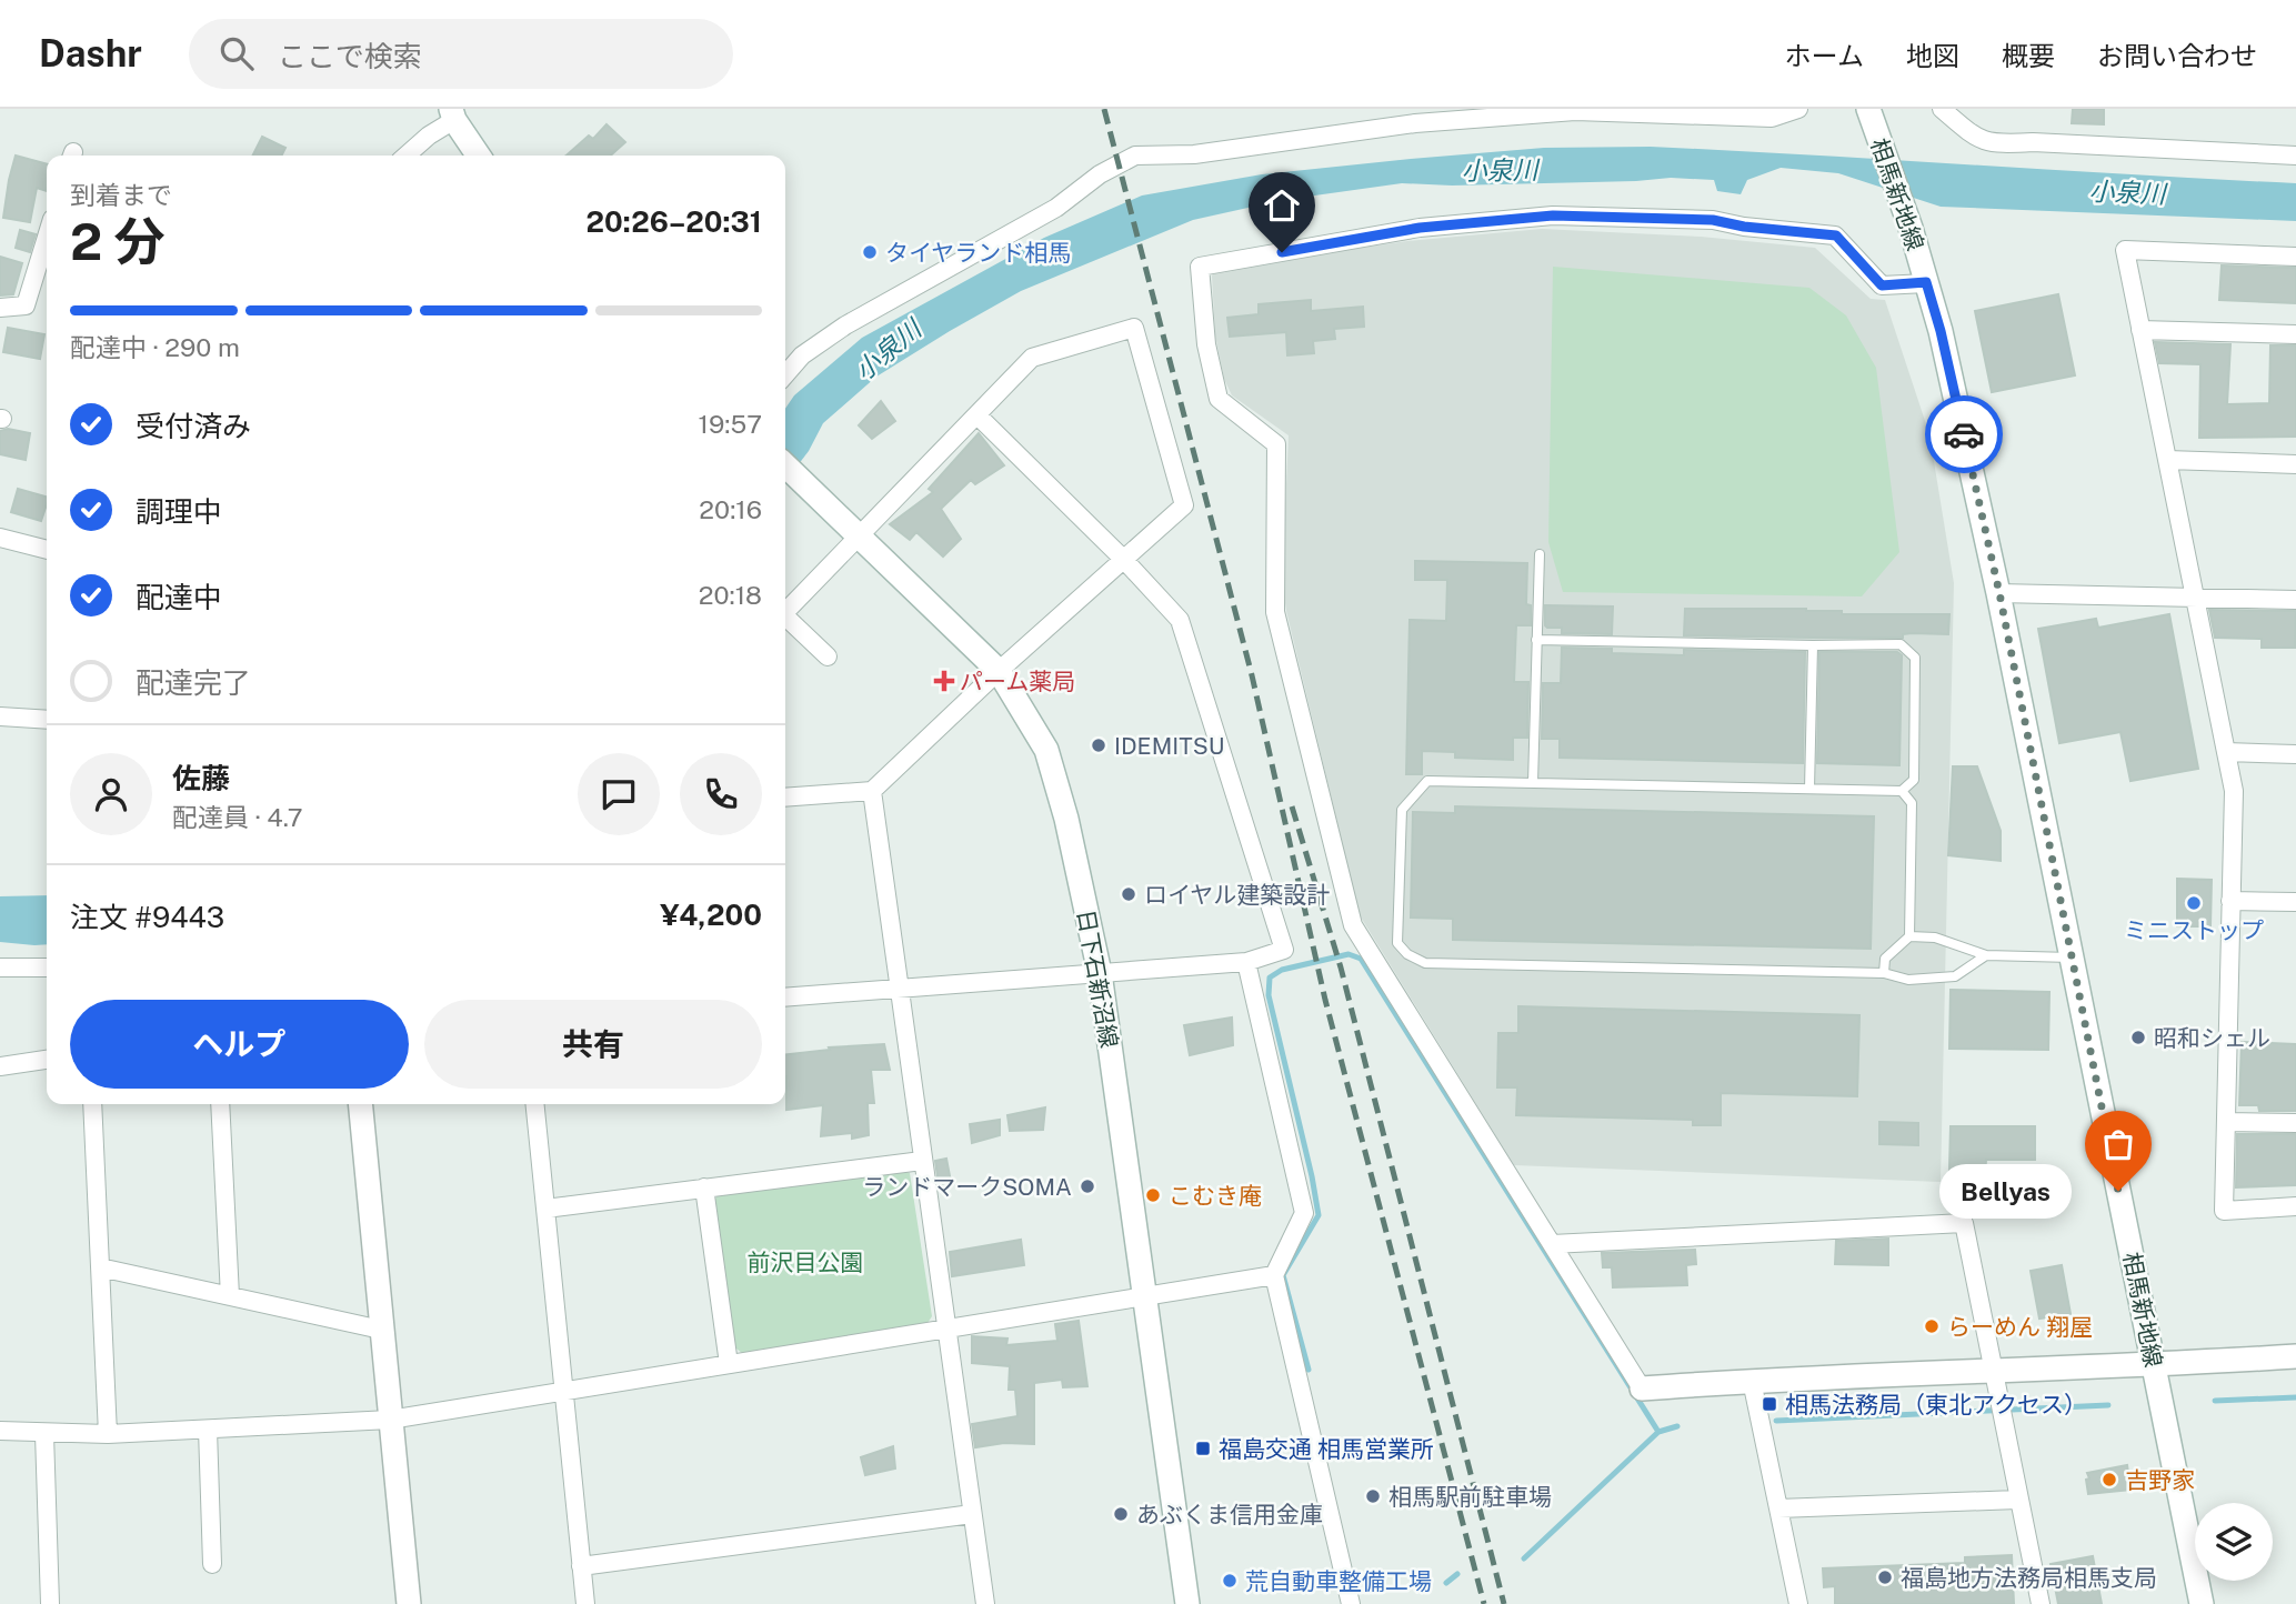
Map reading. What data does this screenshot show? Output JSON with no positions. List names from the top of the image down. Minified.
{"streets":{"main road":["相馬新地線","日下石新沼線"]},"water":["小泉川"],"parks":["前沢目公園"],"places":{"other":["タイヤランド相馬","IDEMITSU","ロイヤル建築設計","ミニストップ","昭和シェル","ランドマークSOMA","Bellyas","こむき庵","らーめん 翔屋","吉野家","相馬駅前駐車場","あぶくま信用金庫","福島地方法務局相馬支局","荒自動車整備工場"],"health":["パーム薬局"],"transit":["相馬法務局（東北アクセス）","福島交通 相馬営業所"]},"page":{"header":"Dashr","search":"ここで検索","nav":["ホーム","地図","概要","お問い合わせ"],"heading":["2 分","到着まで","20:26–20:31"],"panel":["佐藤","配達員 · 4.7","注文 #9443","¥4,200"],"bar":"配達中 · 290 m","list":[["受付済み","19:57"],["調理中","20:16"],["配達中","20:18"],"配達完了"],"buttons":["ヘルプ","共有"],"bubble":"Bellyas"}}
